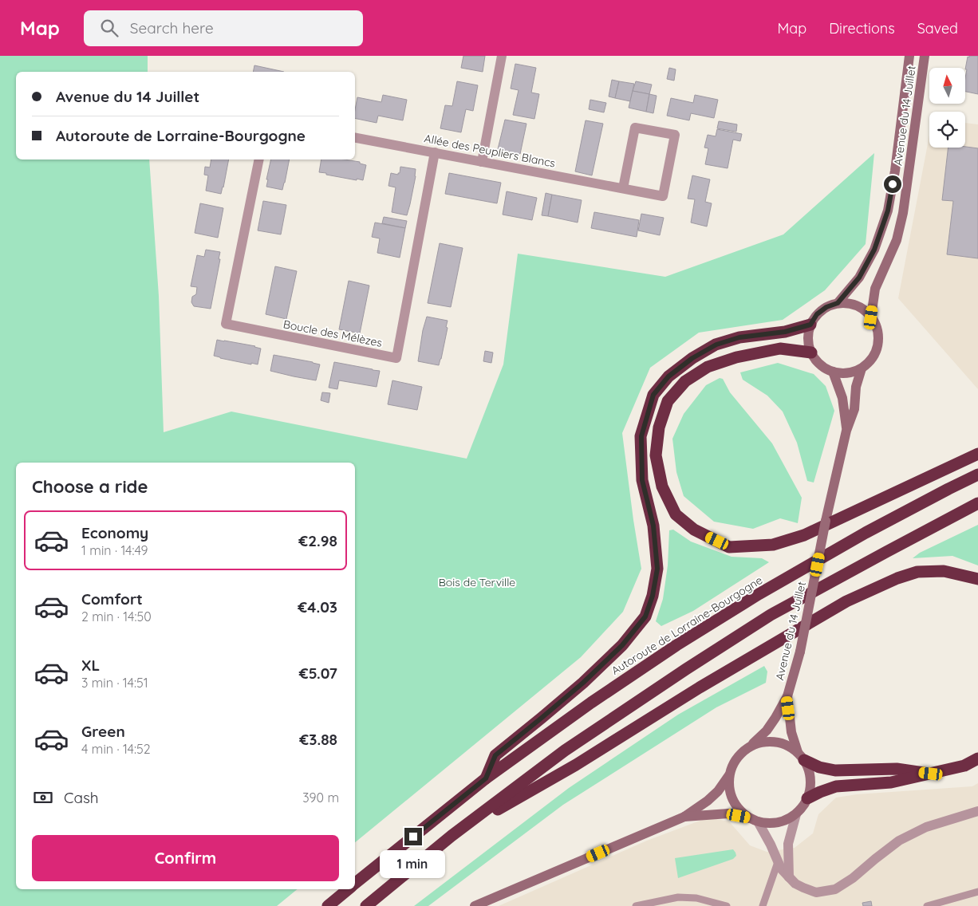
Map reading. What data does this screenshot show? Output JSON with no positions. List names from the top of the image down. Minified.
{"streets":{"highway":["Autoroute de Lorraine-Bourgogne"],"main road":["Avenue du 14 Juillet"],"street":["Allée des Peupliers Blancs","Boucle des Mélèzes"]},"crossings":[["Allée des Peupliers Blancs","Boucle des Mélèzes"]],"parks":["Bois de Terville"],"north":"top","page":{"header":"Map","search":"Search here","nav":["Map","Directions","Saved"],"banner":["Avenue du 14 Juillet","Autoroute de Lorraine-Bourgogne"],"heading":"Choose a ride","list":[{"name":"Economy","note":"1 min · 14:49","value":"€2.98"},{"name":"Comfort","note":"2 min · 14:50","value":"€4.03"},{"name":"XL","note":"3 min · 14:51","value":"€5.07"},{"name":"Green","note":"4 min · 14:52","value":"€3.88"}],"pay":["Cash","390 m"],"buttons":"Confirm","bubble":"1 min"}}
